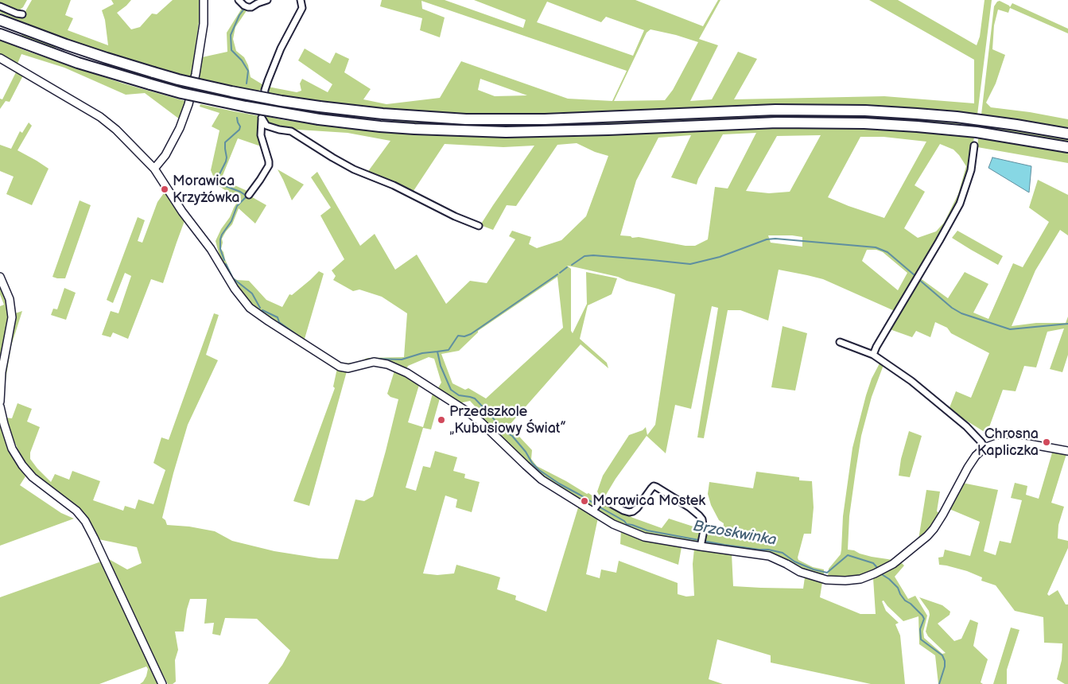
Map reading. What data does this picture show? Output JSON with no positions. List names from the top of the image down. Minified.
{"water":["Brzoskwinka"],"places":["Morawica Krzyżówka","Przedszkole „Kubusiowy Świat”","Chrosna Kapliczka","Morawica Mostek"]}
